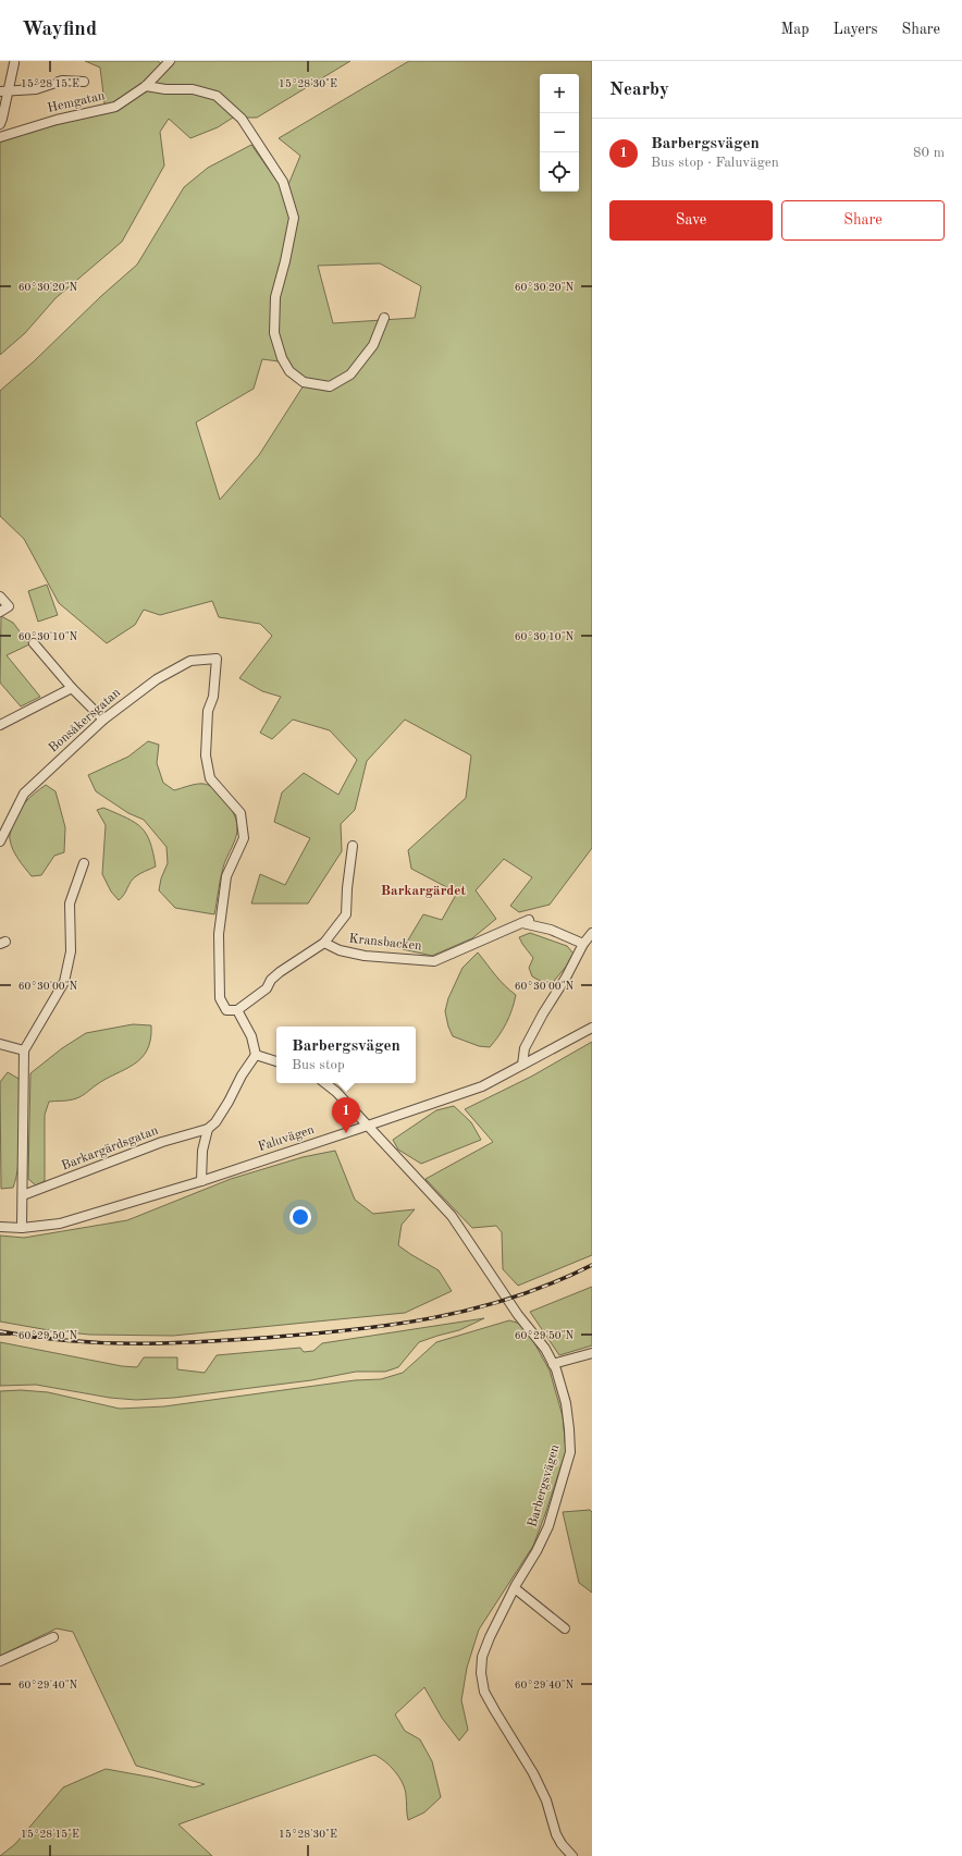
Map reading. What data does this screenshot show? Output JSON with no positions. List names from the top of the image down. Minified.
{"streets":{"street":["Hemgatan","Bonsåkersgatan","Kransbacken","Faluvägen","Barkargärdsgatan","Barbergsvägen"]},"crossings":[["Faluvägen","Barbergsvägen"]],"districts":["Barkargärdet"],"page":{"header":"Wayfind","nav":["Map","Layers","Share"],"heading":"Nearby","map_buttons":["+","−"],"list":[{"mark":"1","name":"Barbergsvägen","note":"Bus stop · Faluvägen","value":"80 m"}],"buttons":["Save","Share"],"popup":["Barbergsvägen","Bus stop"],"pins":"1"},"coordinates":["15°28'15\"E","15°28'30\"E","60°30'20\"N","60°30'10\"N","60°30'00\"N","60°29'50\"N","60°29'40\"N"]}
